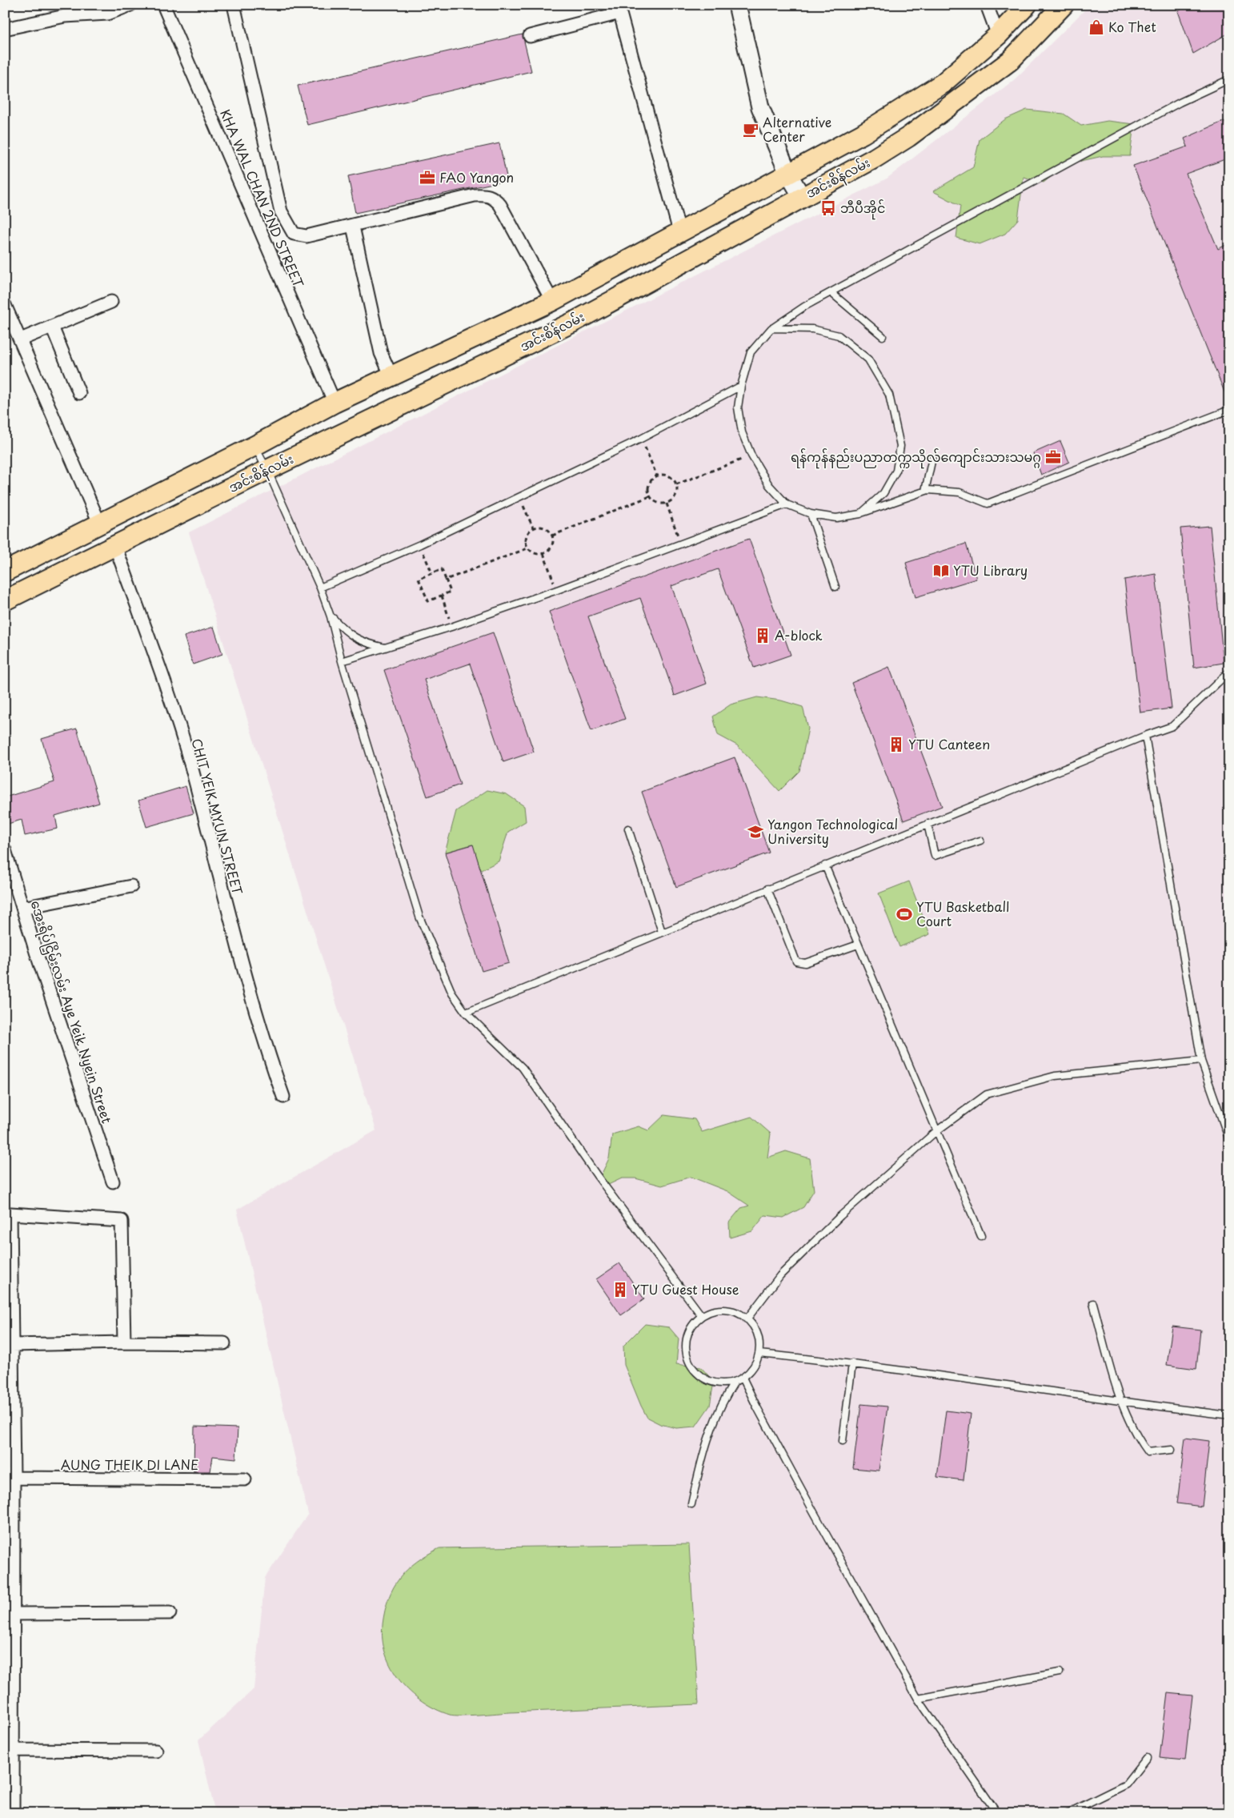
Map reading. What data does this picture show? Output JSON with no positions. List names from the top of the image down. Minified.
{"streets":{"main road":["အင်းစိန်လမ်း"],"street":["KHA WAL CHAN 2ND STREET","CHIT YEIK MYUN STREET","အေးရိပ်ငြိမ်းလမ်း Aye Yeik Nyein Street","AUNG THEIK DI LANE"]},"crossings":[["အင်းစိန်လမ်း","KHA WAL CHAN 2ND STREET"],["အင်းစိန်လမ်း","CHIT YEIK MYUN STREET"]],"places":{"shop":["Ko Thet"],"cafe":["Alternative Center"],"office":["FAO Yangon","ရန်ကုန်နည်းပညာတက္ကသိုလ်ကျောင်းသားသမဂ္ဂ"],"bus stop":["ဘီပီအိုင်"],"library":["YTU Library"],"building":["A-block","YTU Canteen","YTU Guest House"],"school or university":["Yangon Technological University"],"sports":["YTU Basketball Court"]}}
